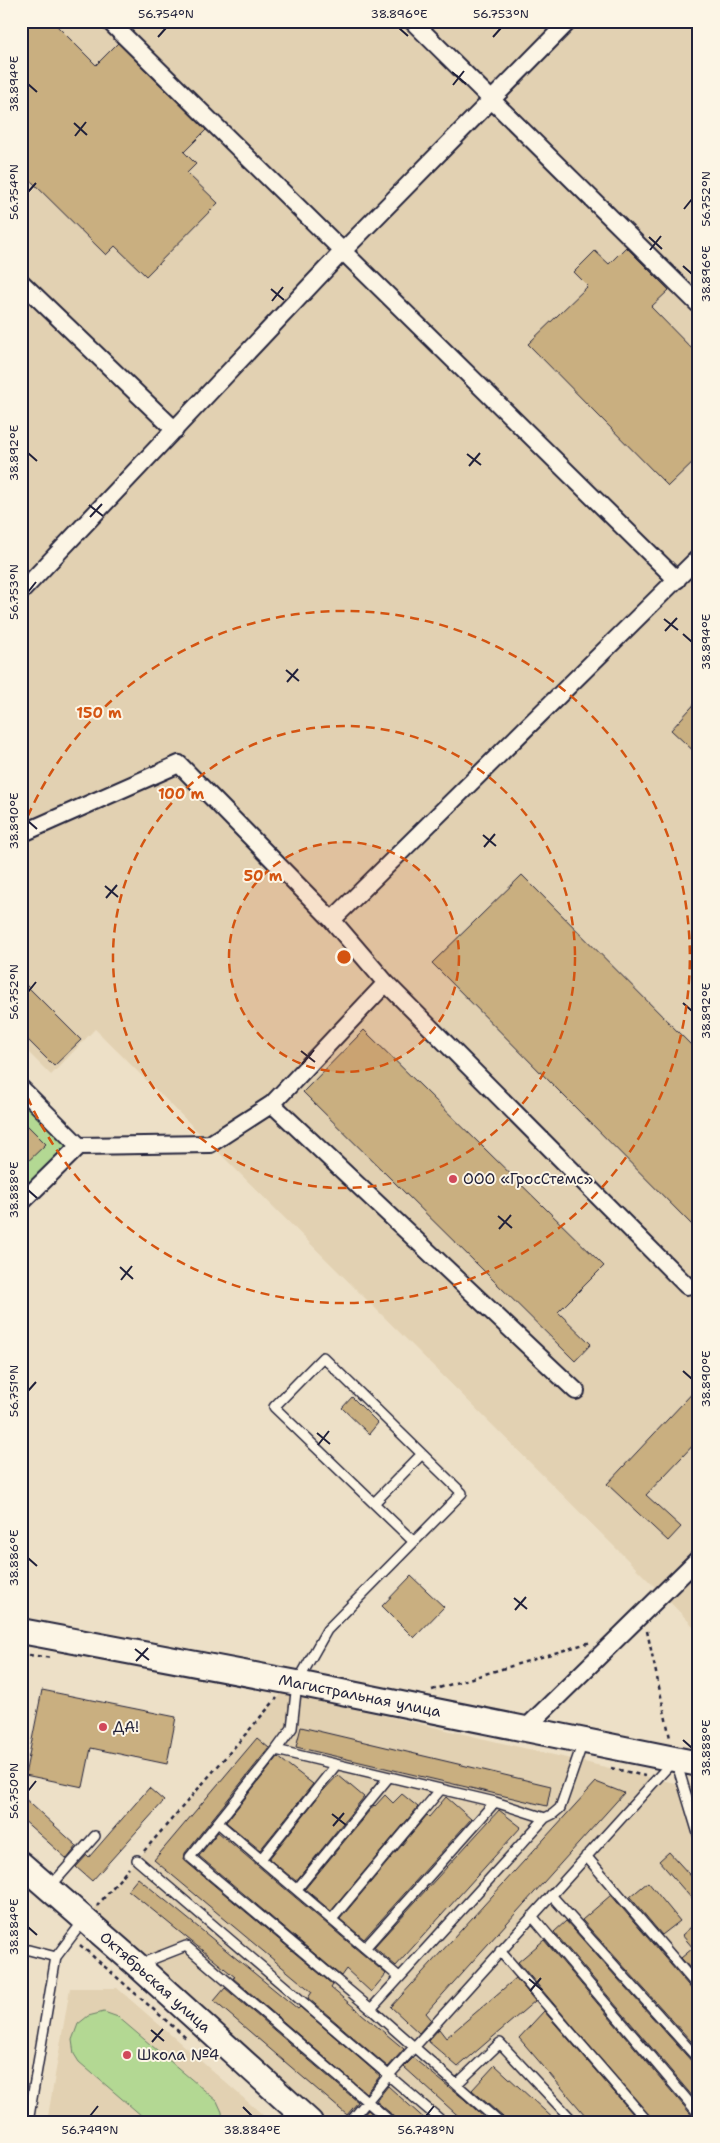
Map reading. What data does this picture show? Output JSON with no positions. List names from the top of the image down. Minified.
{"streets":{"main road":["Магистральная улица","Октябрьская улица"]},"places":["ООО «ГросСтемс»","ДА!","Школа №4"],"coordinates":["56.754°N","38.896°E","56.753°N","38.894°E","56.752°N","38.892°E","38.890°E","38.888°E","56.751°N","38.886°E","56.750°N","38.884°E","56.749°N","56.748°N"],"rings":["150 m","100 m","50 m"]}
